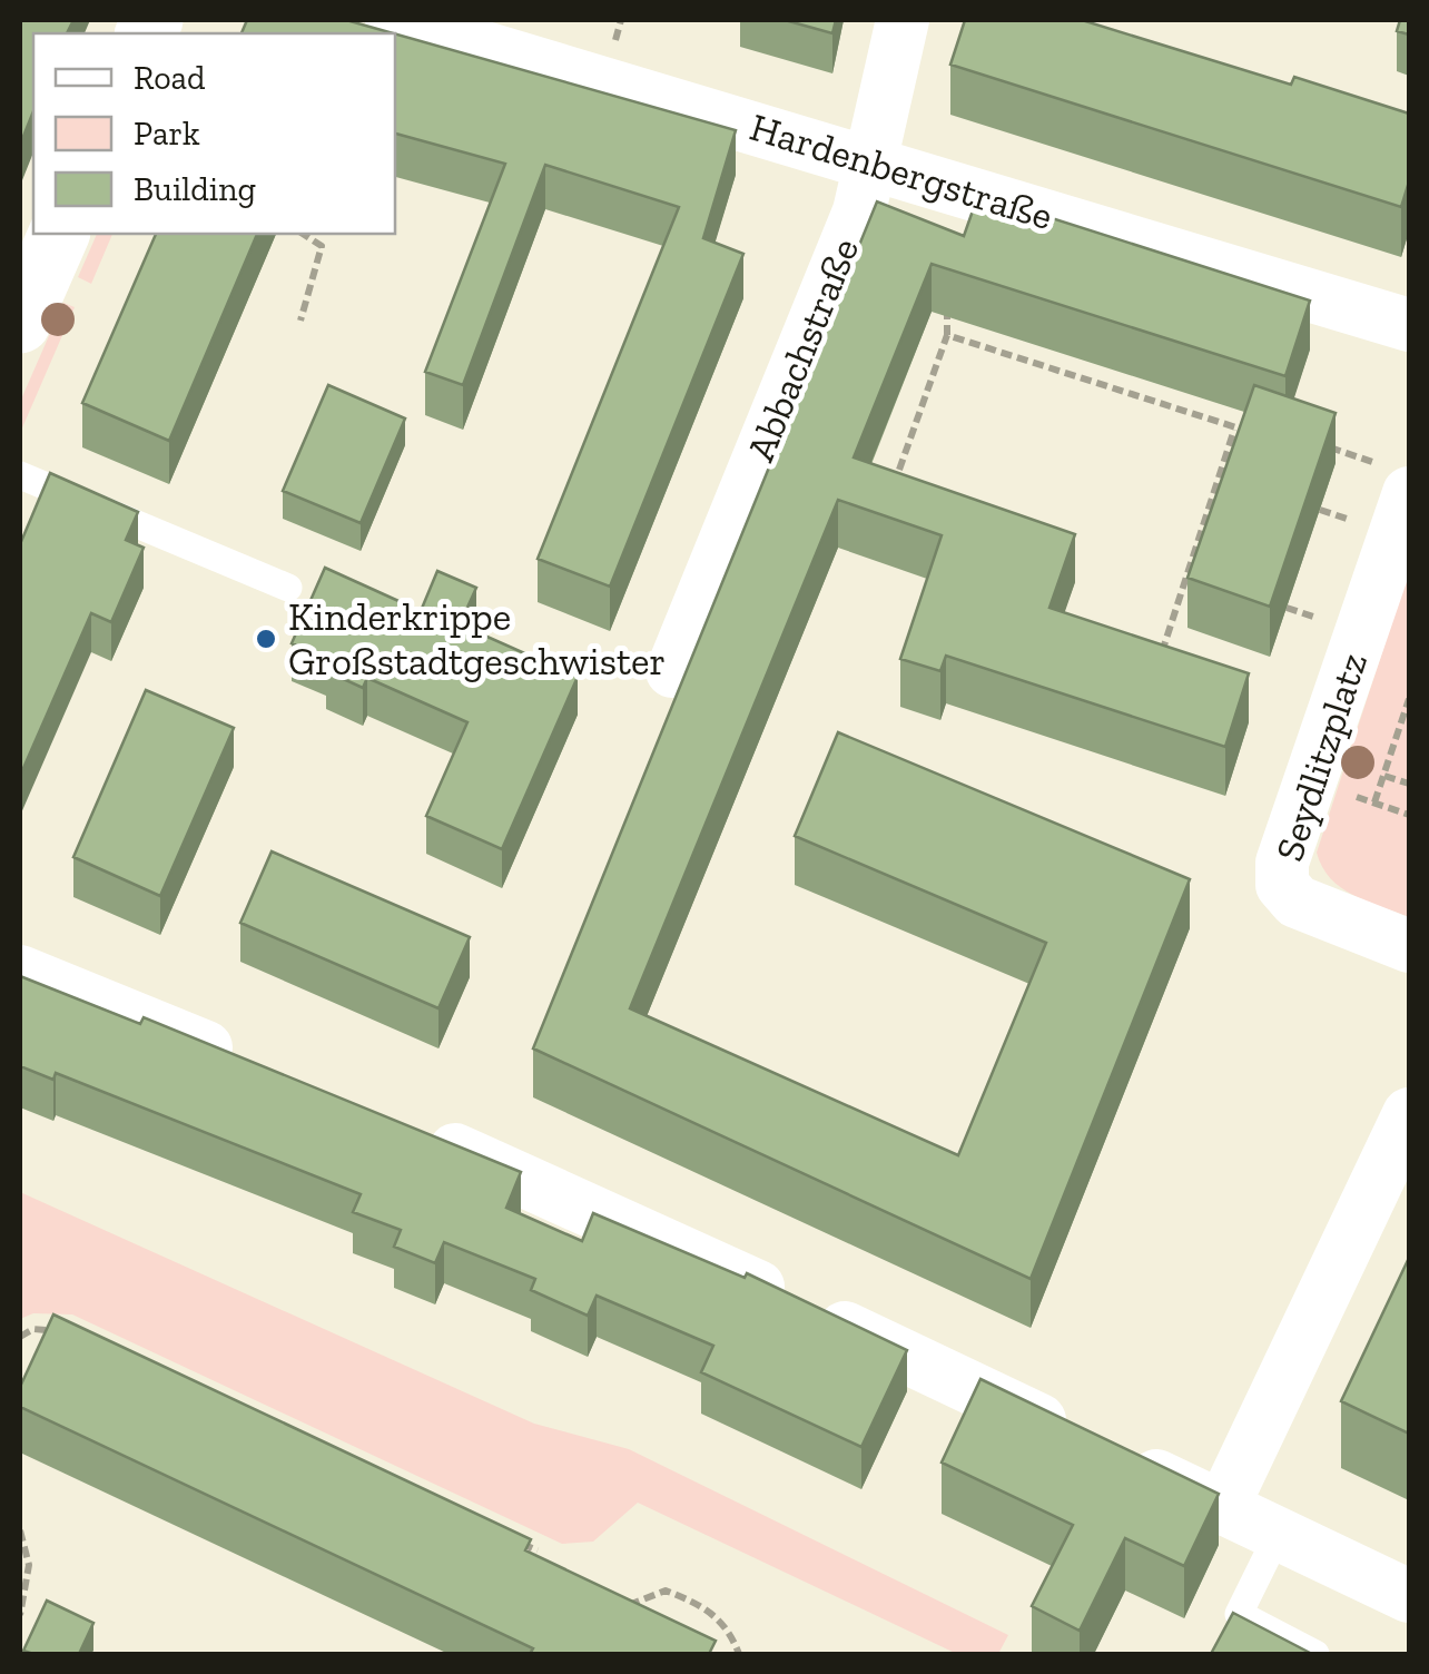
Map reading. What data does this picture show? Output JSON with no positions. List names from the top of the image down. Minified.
{"streets":{"street":["Hardenbergstraße","Abbachstraße","Seydlitzplatz"]},"crossings":[["Hardenbergstraße","Abbachstraße"]],"places":["Kinderkrippe Großstadtgeschwister"],"legend":["Road","Park","Building"]}
